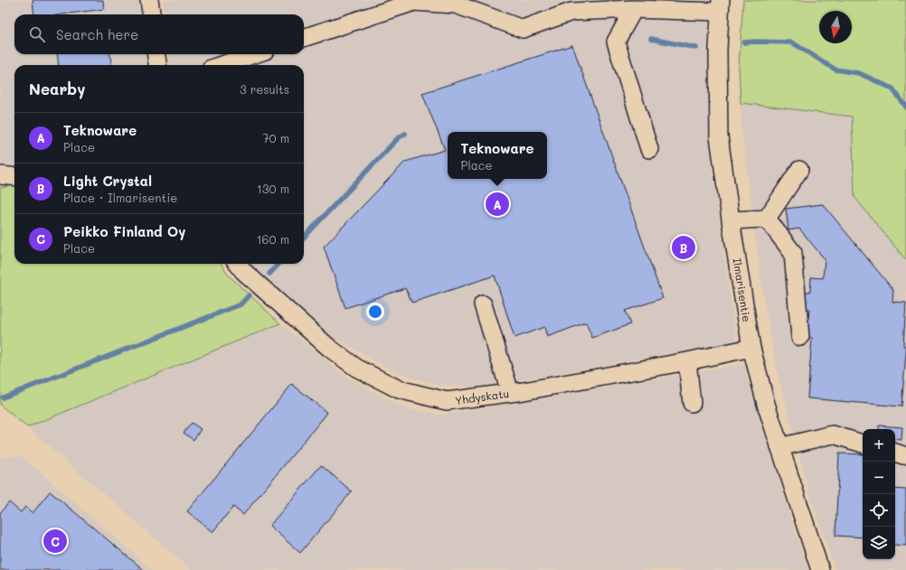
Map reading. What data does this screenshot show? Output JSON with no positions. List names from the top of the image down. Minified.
{"streets":{"street":["Ilmarisentie","Yhdyskatu"]},"crossings":[["Ilmarisentie","Yhdyskatu"]],"north":"bottom","page":{"search":"Search here","heading":["Nearby","3 results"],"list":[{"mark":"A","name":"Teknoware","note":"Place","value":"70 m"},{"mark":"B","name":"Light Crystal","note":"Place · Ilmarisentie","value":"130 m"},{"mark":"C","name":"Peikko Finland Oy","note":"Place","value":"160 m"}],"popup":["Teknoware","Place"],"pins":["A","B","C"],"map_buttons":["+","−"]}}
